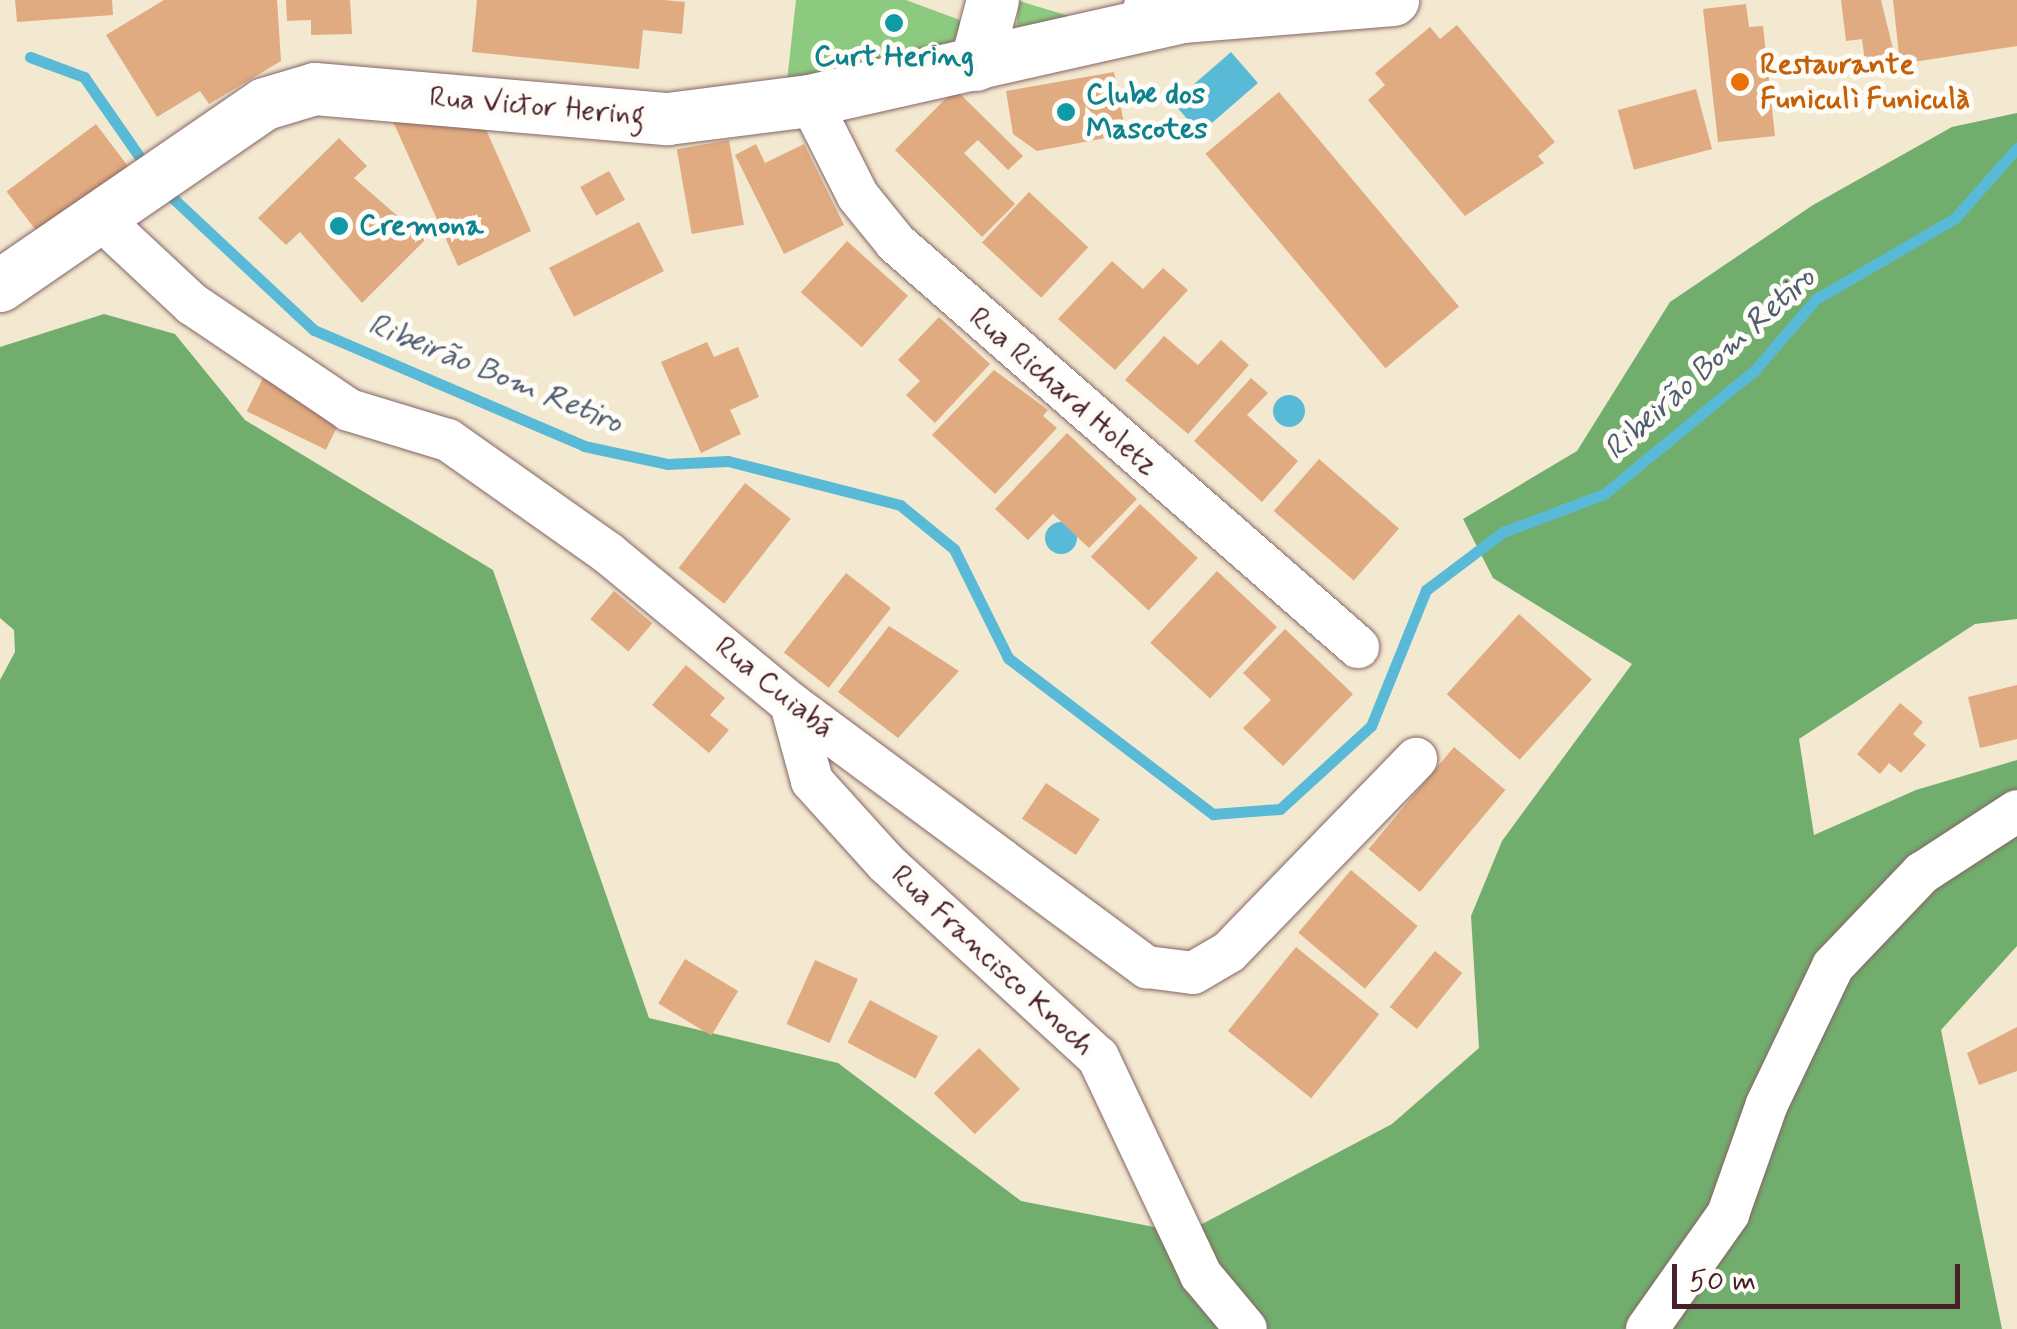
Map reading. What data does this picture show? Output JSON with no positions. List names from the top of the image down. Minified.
{"streets":{"street":["Rua Victor Hering","Rua Richard Holetz","Rua Cuiabá","Rua Francisco Knoch"]},"crossings":[["Rua Victor Hering","Rua Richard Holetz"],["Rua Victor Hering","Rua Cuiabá"],["Rua Cuiabá","Rua Francisco Knoch"]],"water":["Ribeirão Bom Retiro"],"places":["Curt Hering","Restaurante Funiculì Funiculà","Clube dos Mascotes","Cremona"],"scale_bar":"50 m"}
